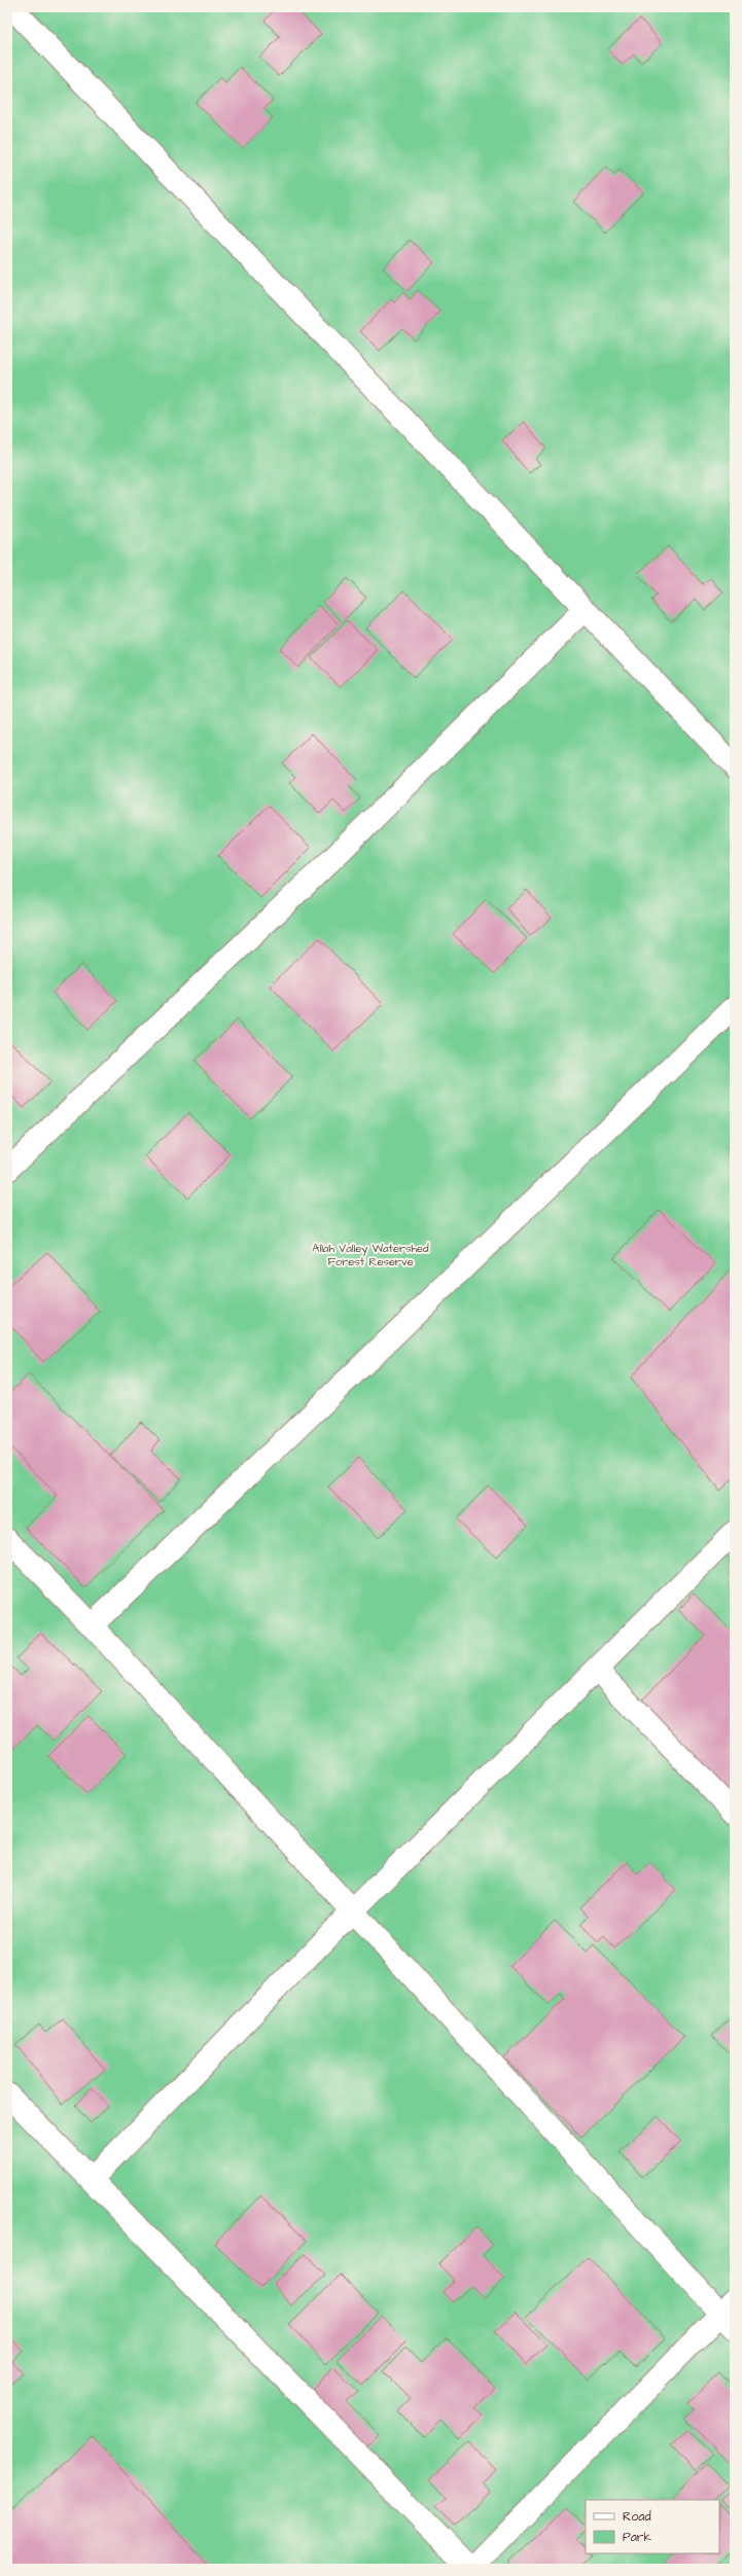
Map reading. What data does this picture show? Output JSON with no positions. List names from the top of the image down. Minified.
{"parks":["Allah Valley Watershed Forest Reserve"],"legend":["Road","Park"]}
